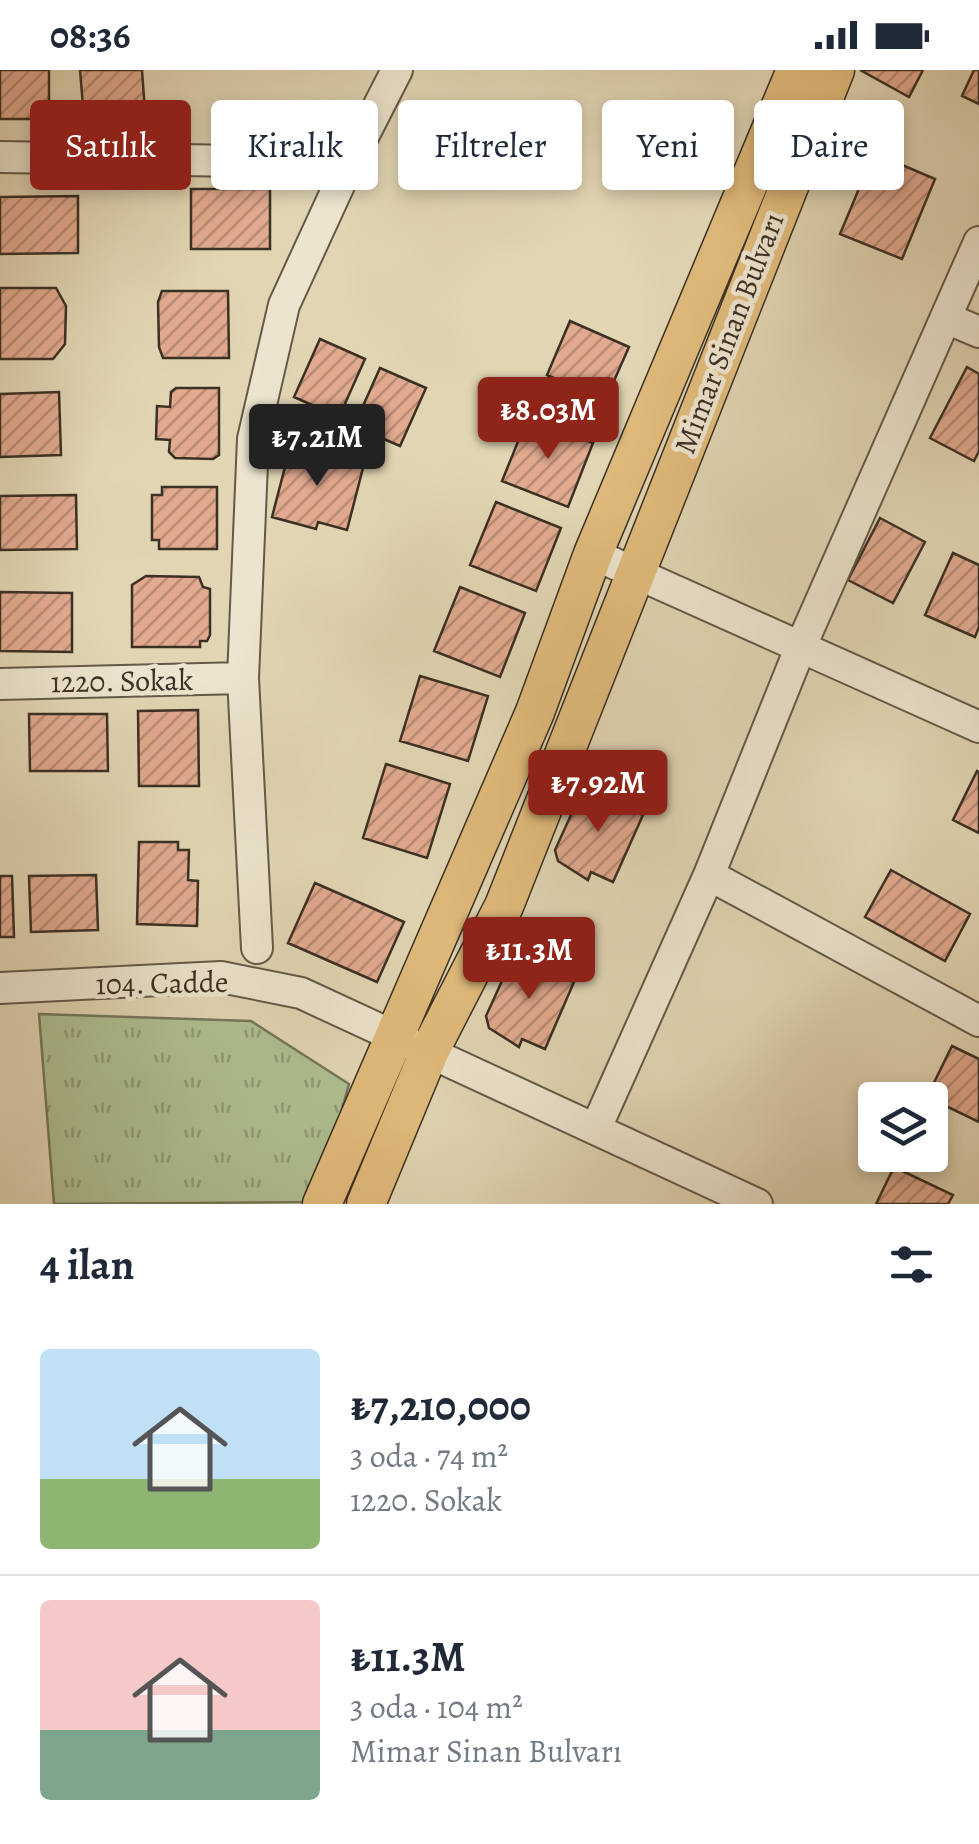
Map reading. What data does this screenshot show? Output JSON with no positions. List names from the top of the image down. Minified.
{"streets":{"main road":["Mimar Sinan Bulvarı"],"street":["1220. Sokak","104. Cadde"]},"crossings":[["Mimar Sinan Bulvarı","104. Cadde"]],"page":{"status":"08:36","chip":["Satılık","Kiralık","Filtreler","Yeni","Daire"],"price":["₺8.03M","₺7.21M","₺7.92M","₺11.3M"],"heading":"4 ilan","list":[{"name":"₺7,210,000","note":"3 oda · 74 m² · 1220. Sokak"},{"name":"₺11.3M","note":"3 oda · 104 m² · Mimar Sinan Bulvarı"}]}}
